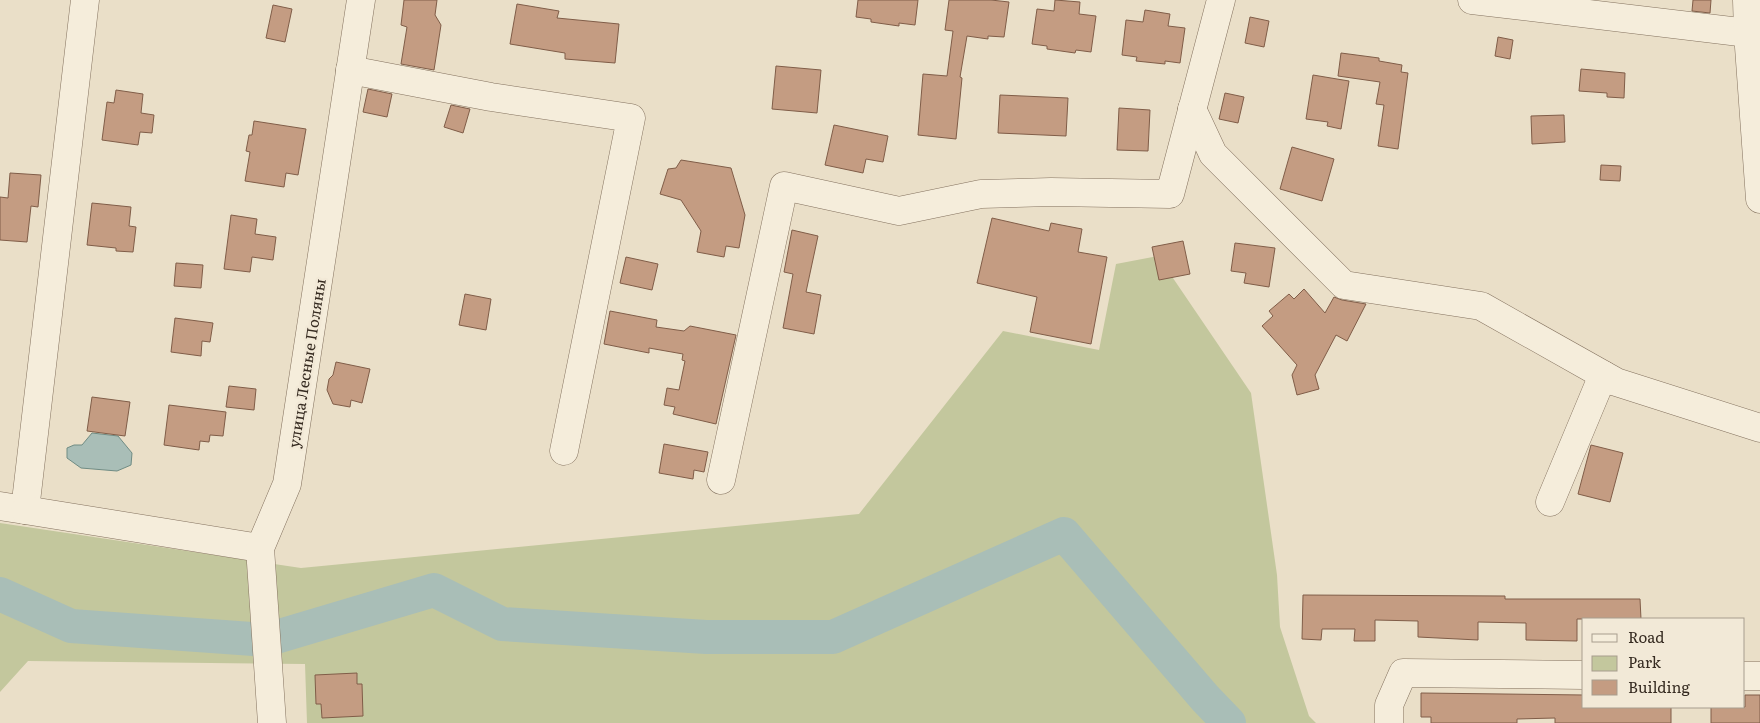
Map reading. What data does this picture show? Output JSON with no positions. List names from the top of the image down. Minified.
{"streets":{"street":["улица Лесные Поляны"]},"legend":["Road","Park","Building"]}
